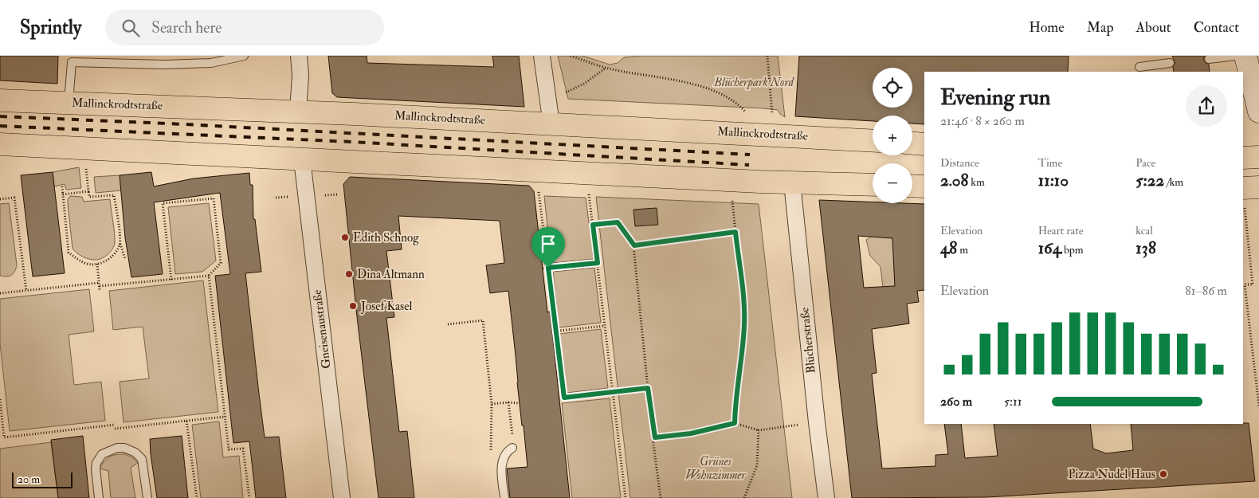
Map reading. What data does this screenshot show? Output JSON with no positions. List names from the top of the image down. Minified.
{"streets":{"main road":["Mallinckrodtstraße"],"street":["Gneisenaustraße","Blücherstraße"]},"parks":["Blücherpark Nord","Grünes Wohnzimmer"],"places":["Edith Schnog","Dina Altmann","Josef Kasel","Pizza Nudel Haus"],"scale_bar":"20 m","page":{"header":"Sprintly","search":"Search here","nav":["Home","Map","About","Contact"],"map_buttons":["+","−"],"heading":["Evening run","21:46 · 8 × 260 m"],"stats":[["Distance","2.08 km"],["Time","11:10"],["Pace","5:22 /km"],["Elevation","48 m"],["Heart rate","164 bpm"],["kcal","138"]],"chart":["Elevation","81–86 m"],"list":[{"name":"260 m","note":"5:11"}],"scale":"20 m"}}
